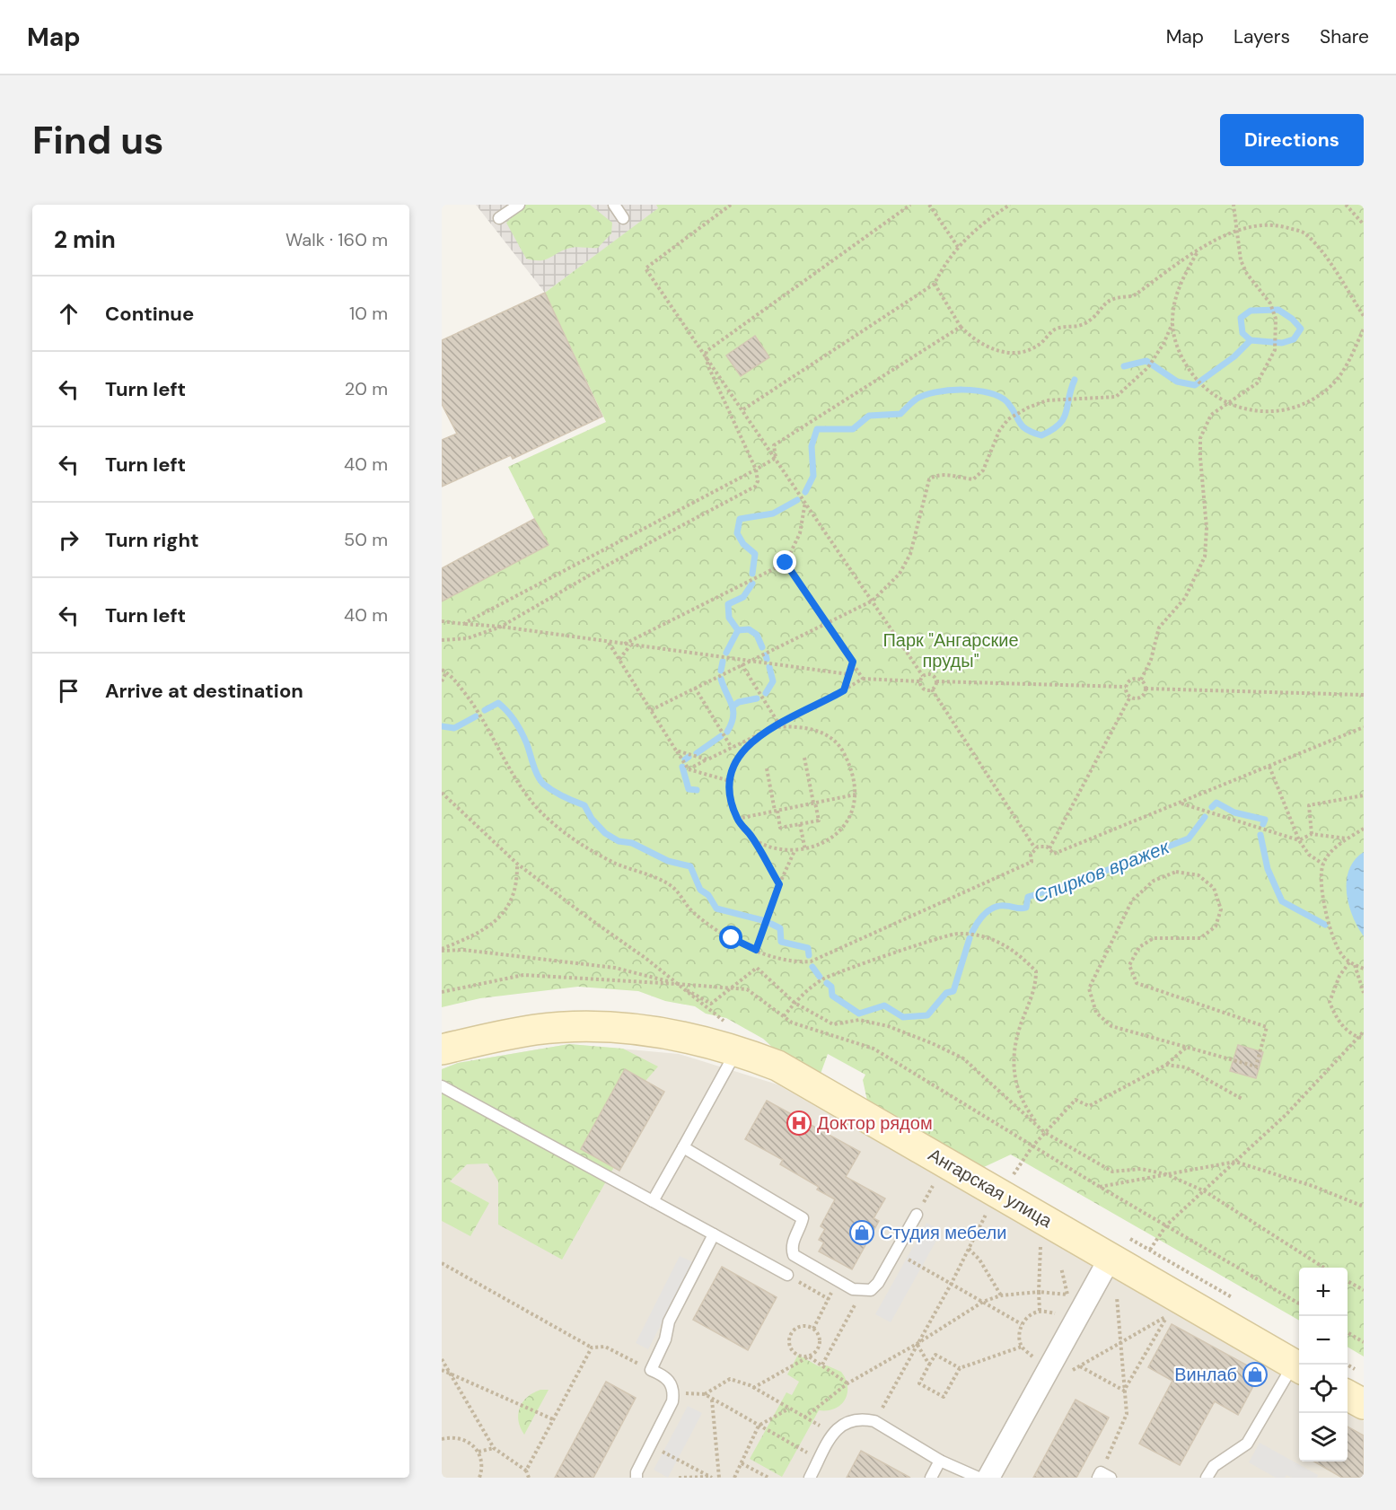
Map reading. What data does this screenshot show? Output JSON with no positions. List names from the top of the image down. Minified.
{"streets":{"street":["Ангарская улица"]},"water":["Спирков вражек"],"parks":["Парк \"Ангарские пруды\""],"places":{"hospital":["Доктор рядом"],"shop":["Студия мебели","Винлаб"]},"page":{"header":"Map","nav":["Map","Layers","Share"],"buttons":"Directions","title":"Find us","heading":["2 min","Walk · 160 m"],"list":[["Continue","10 m"],["Turn left","20 m"],["Turn left","40 m"],["Turn right","50 m"],["Turn left","40 m"],"Arrive at destination"],"map_buttons":["+","−"]}}
